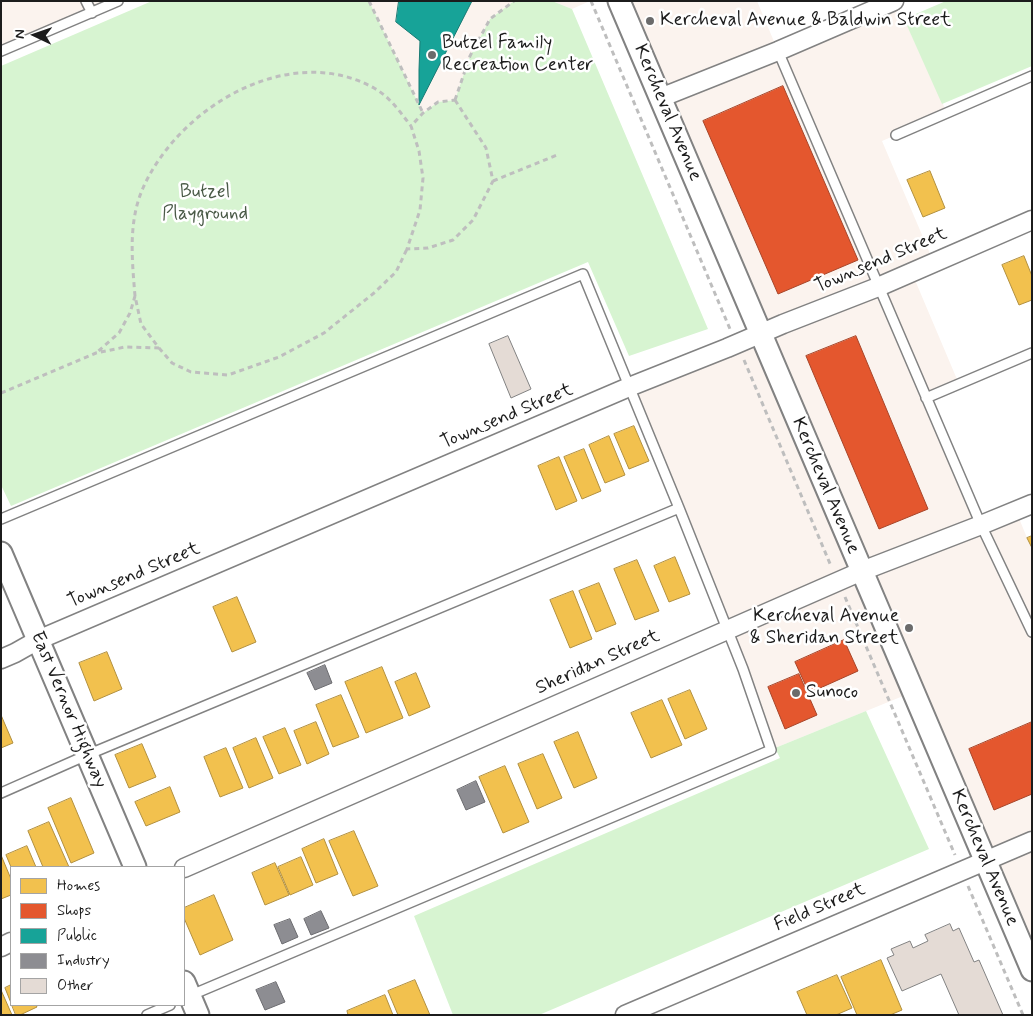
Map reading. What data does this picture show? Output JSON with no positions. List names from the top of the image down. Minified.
{"streets":{"street":["Kercheval Avenue","Townsend Street","Sheridan Street","East Vernor Highway","Field Street"]},"crossings":[["Kercheval Avenue","Townsend Street"],["Kercheval Avenue","Sheridan Street"],["Kercheval Avenue","Field Street"],["Townsend Street","East Vernor Highway"]],"parks":["Butzel Playground"],"places":["Kercheval Avenue & Baldwin Street","Butzel Family Recreation Center","Kercheval Avenue & Sheridan Street","Sunoco"],"legend":["Homes","Shops","Public","Industry","Other"],"north":"left"}
